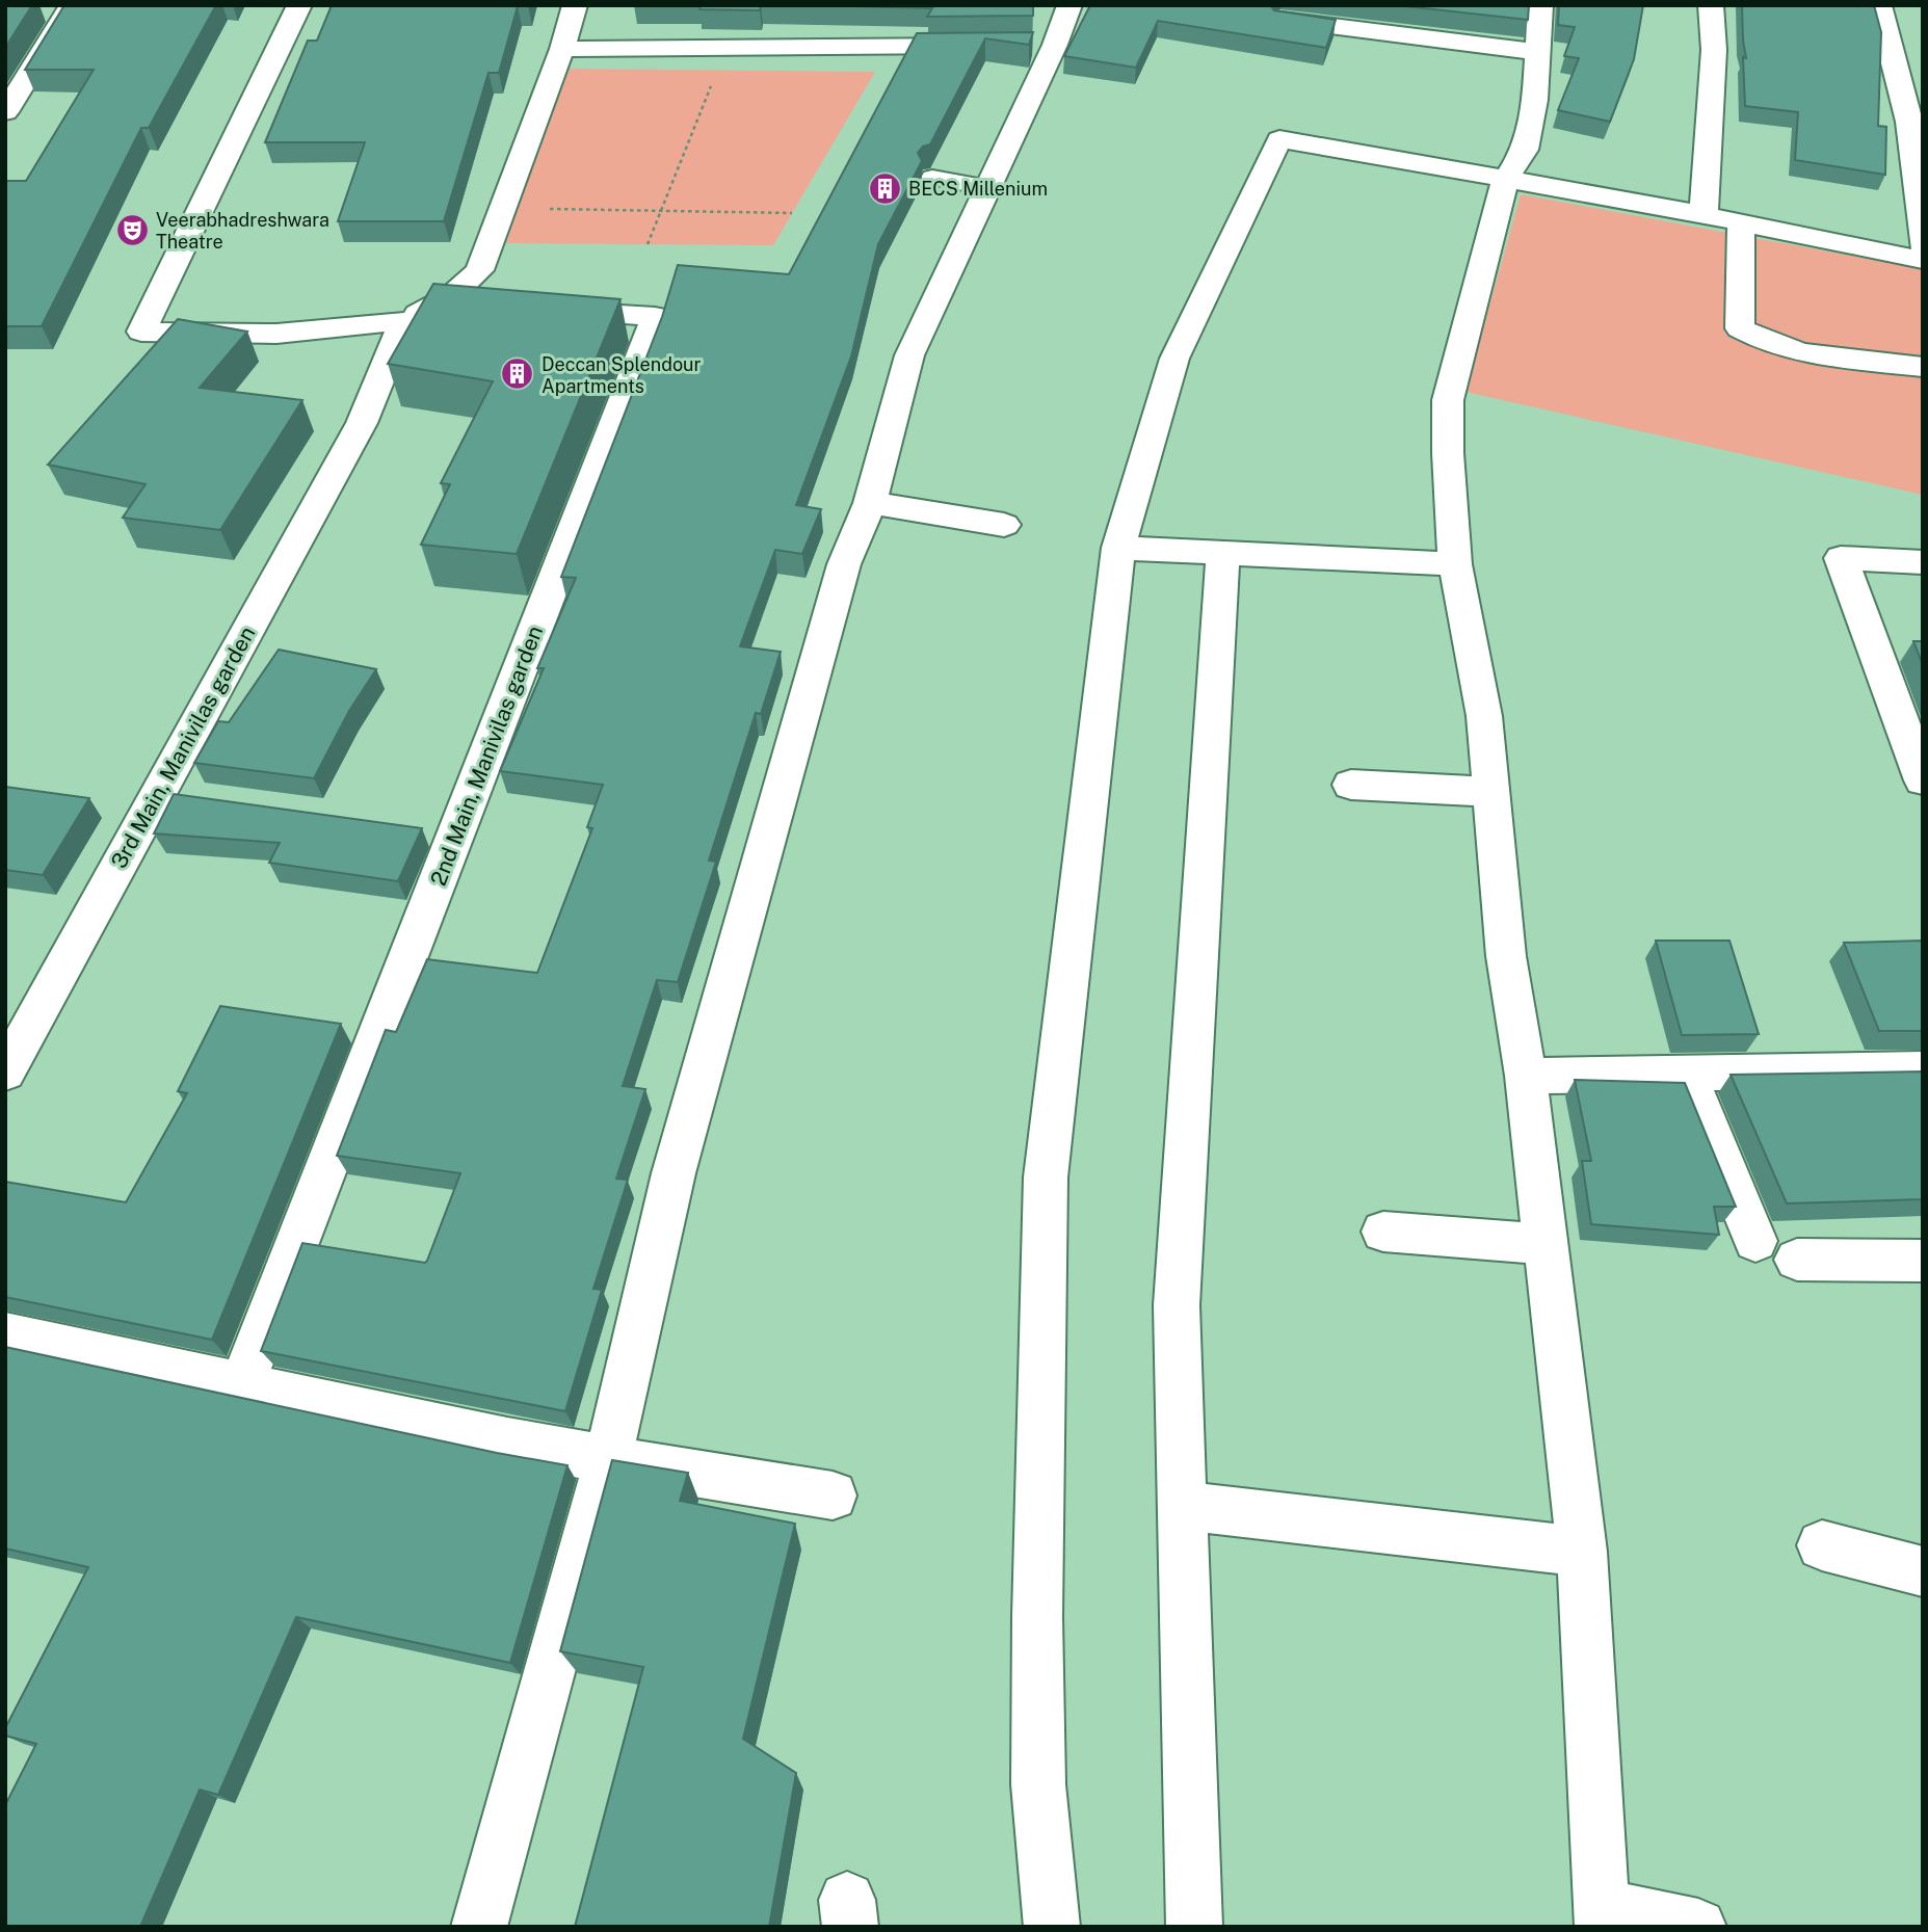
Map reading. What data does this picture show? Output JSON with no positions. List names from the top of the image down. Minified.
{"streets":{"street":["3rd Main, Manivilas garden","2nd Main, Manivilas garden"]},"places":{"building":["BECS Millenium","Deccan Splendour Apartments"],"theatre":["Veerabhadreshwara Theatre"]}}
